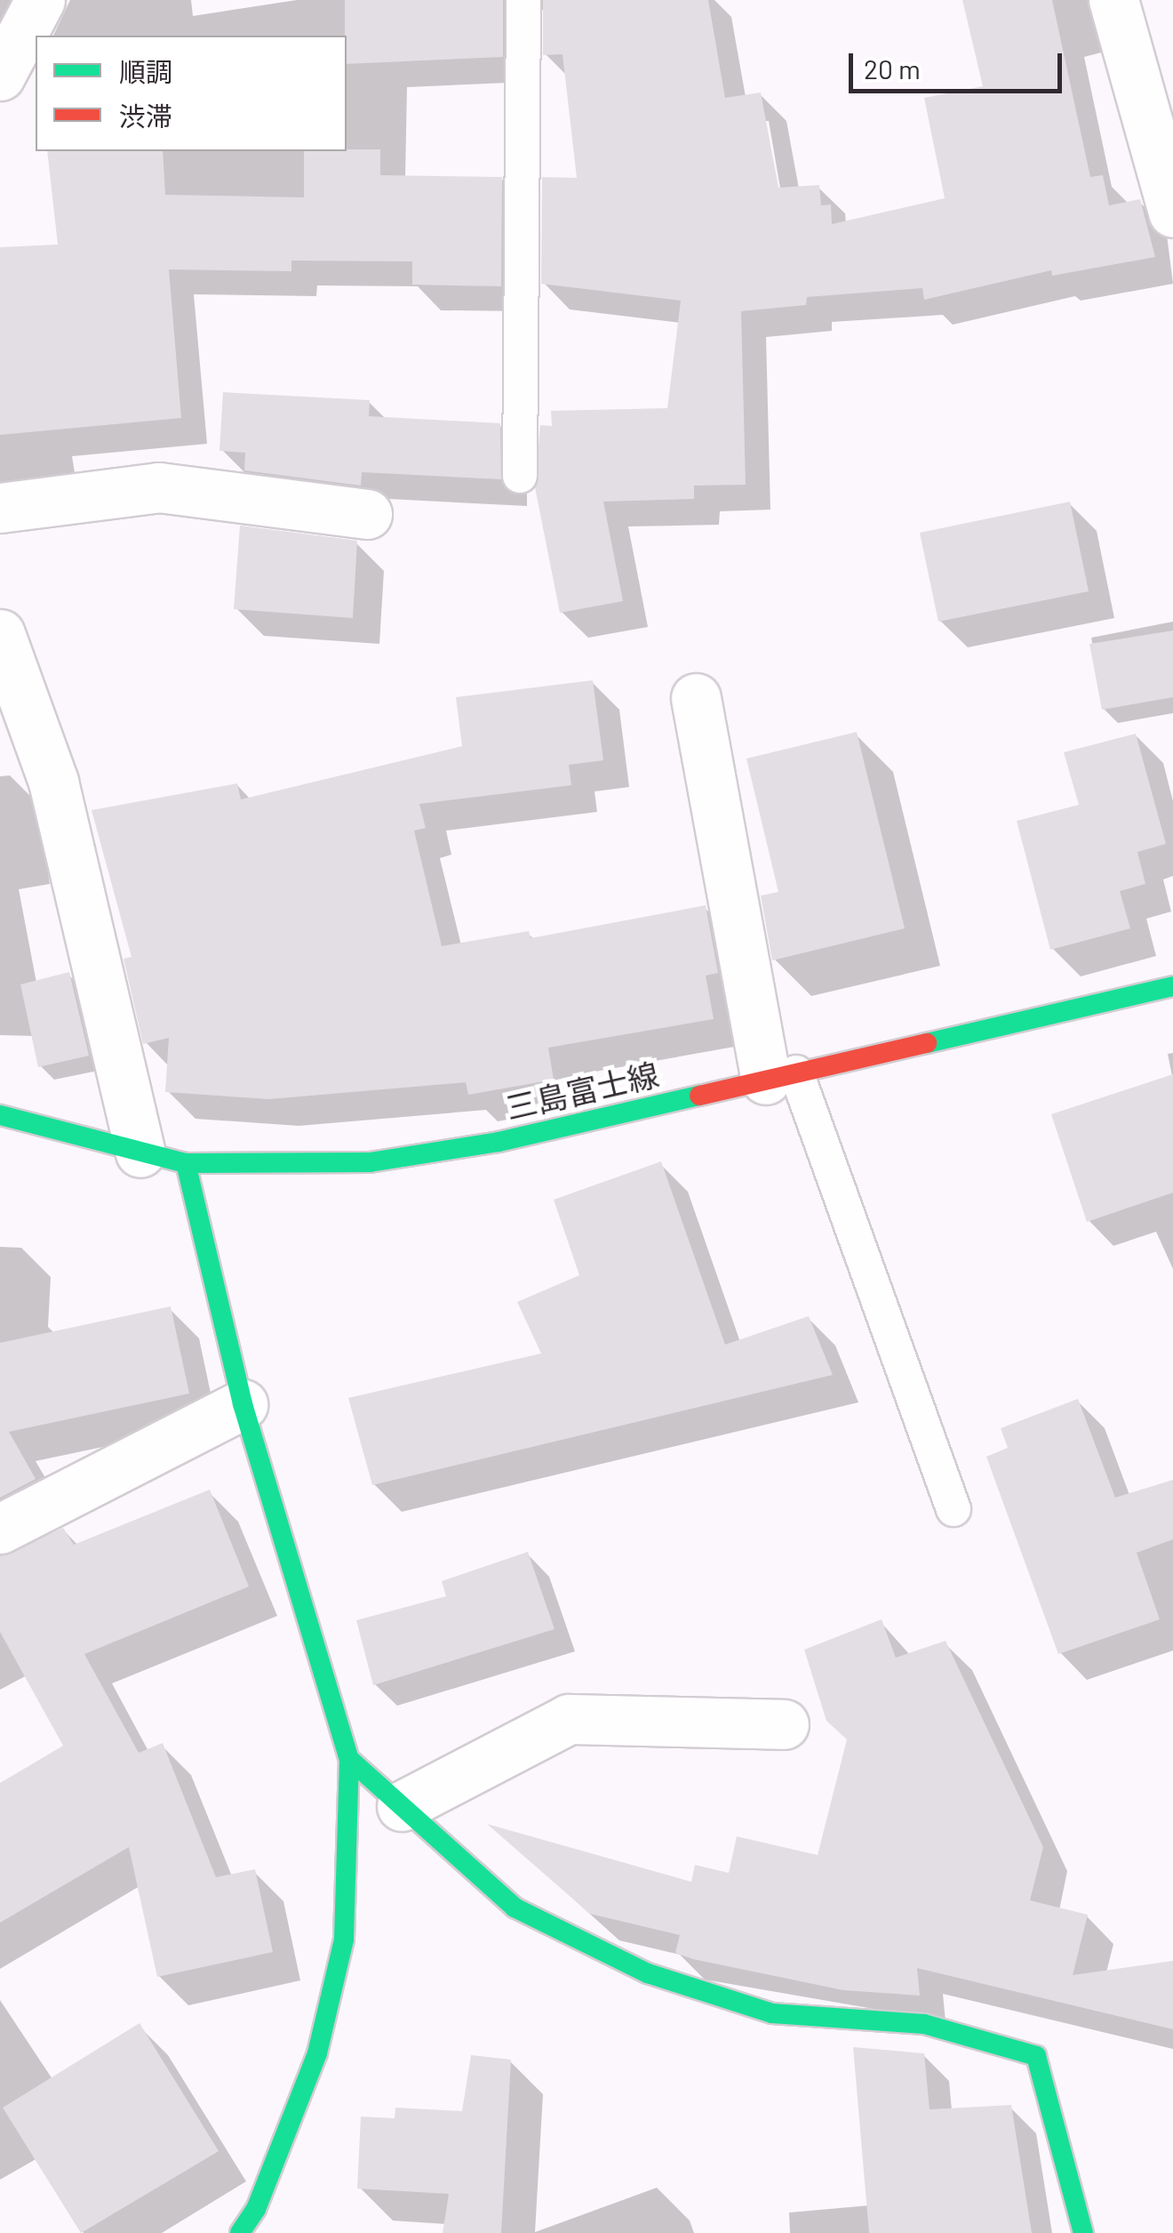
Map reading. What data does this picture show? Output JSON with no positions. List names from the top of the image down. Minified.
{"streets":{"street":["三島富士線"]},"legend":["順調","渋滞"],"scale_bar":"20 m"}
